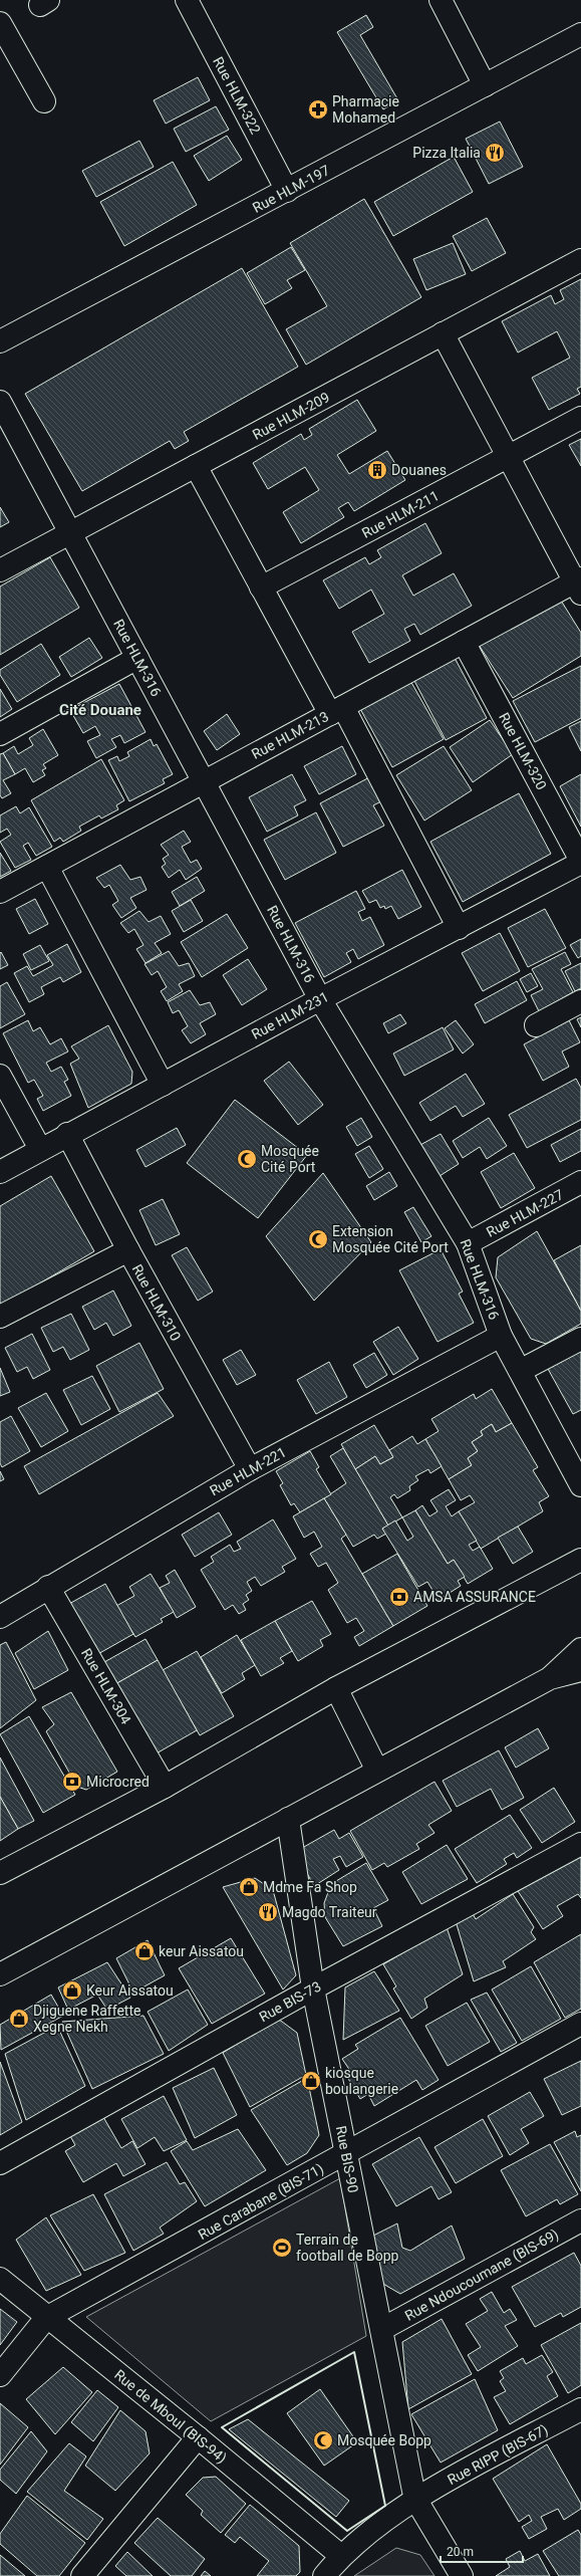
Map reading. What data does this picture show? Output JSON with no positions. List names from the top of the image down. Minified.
{"streets":{"street":["Rue HLM-322","Rue HLM-197","Rue HLM-209","Rue HLM-211","Rue HLM-316","Rue HLM-213","Rue HLM-320","Rue HLM-231","Rue HLM-227","Rue HLM-310","Rue HLM-221","Rue HLM-304","Rue BIS-73","Rue BIS-90","Rue Carabane (BIS-71)","Rue Ndoucoumane (BIS-69)","Rue de Mboul (BIS-94)","Rue RIPP (BIS-67)"]},"crossings":[["Rue HLM-322","Rue HLM-197"],["Rue HLM-209","Rue HLM-316"],["Rue HLM-316","Rue HLM-213"],["Rue HLM-316","Rue HLM-231"],["Rue HLM-316","Rue HLM-227"],["Rue HLM-316","Rue HLM-221"],["Rue HLM-213","Rue HLM-320"],["Rue HLM-320","Rue HLM-231"],["Rue HLM-231","Rue HLM-310"],["Rue HLM-310","Rue HLM-221"],["Rue HLM-221","Rue HLM-304"],["Rue BIS-73","Rue BIS-90"],["Rue BIS-90","Rue Carabane (BIS-71)"],["Rue BIS-90","Rue Ndoucoumane (BIS-69)"],["Rue BIS-90","Rue RIPP (BIS-67)"],["Rue Carabane (BIS-71)","Rue de Mboul (BIS-94)"],["Rue de Mboul (BIS-94)","Rue RIPP (BIS-67)"]],"districts":["Cité Douane"],"places":{"pharmacy":["Pharmacie Mohamed"],"restaurant":["Pizza Italia","Magdo Traiteur"],"building":["Douanes"],"mosque":["Mosquée Cité Port","Extension Mosquée Cité Port","Mosquée Bopp"],"bank":["AMSA ASSURANCE","Microcred"],"shop":["Mdme Fa Shop","keur Aissatou","Keur Aissatou","Djiguene Raffette Xegne Nekh","kiosque boulangerie"],"sports":["Terrain de football de Bopp"]},"scale_bar":"20 m"}
